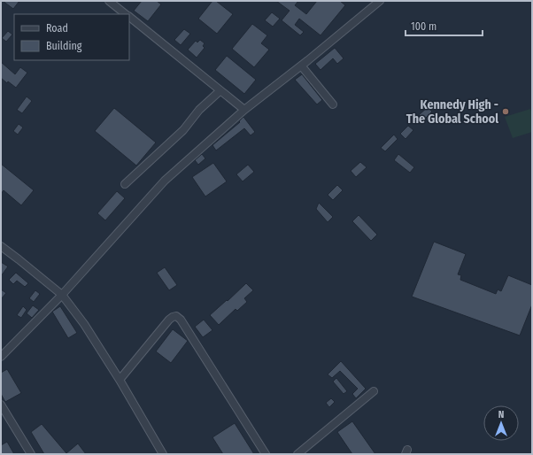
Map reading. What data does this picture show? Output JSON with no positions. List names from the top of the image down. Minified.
{"places":["Kennedy High - The Global School"],"legend":["Road","Building"],"scale_bar":"100 m","north":"top"}
